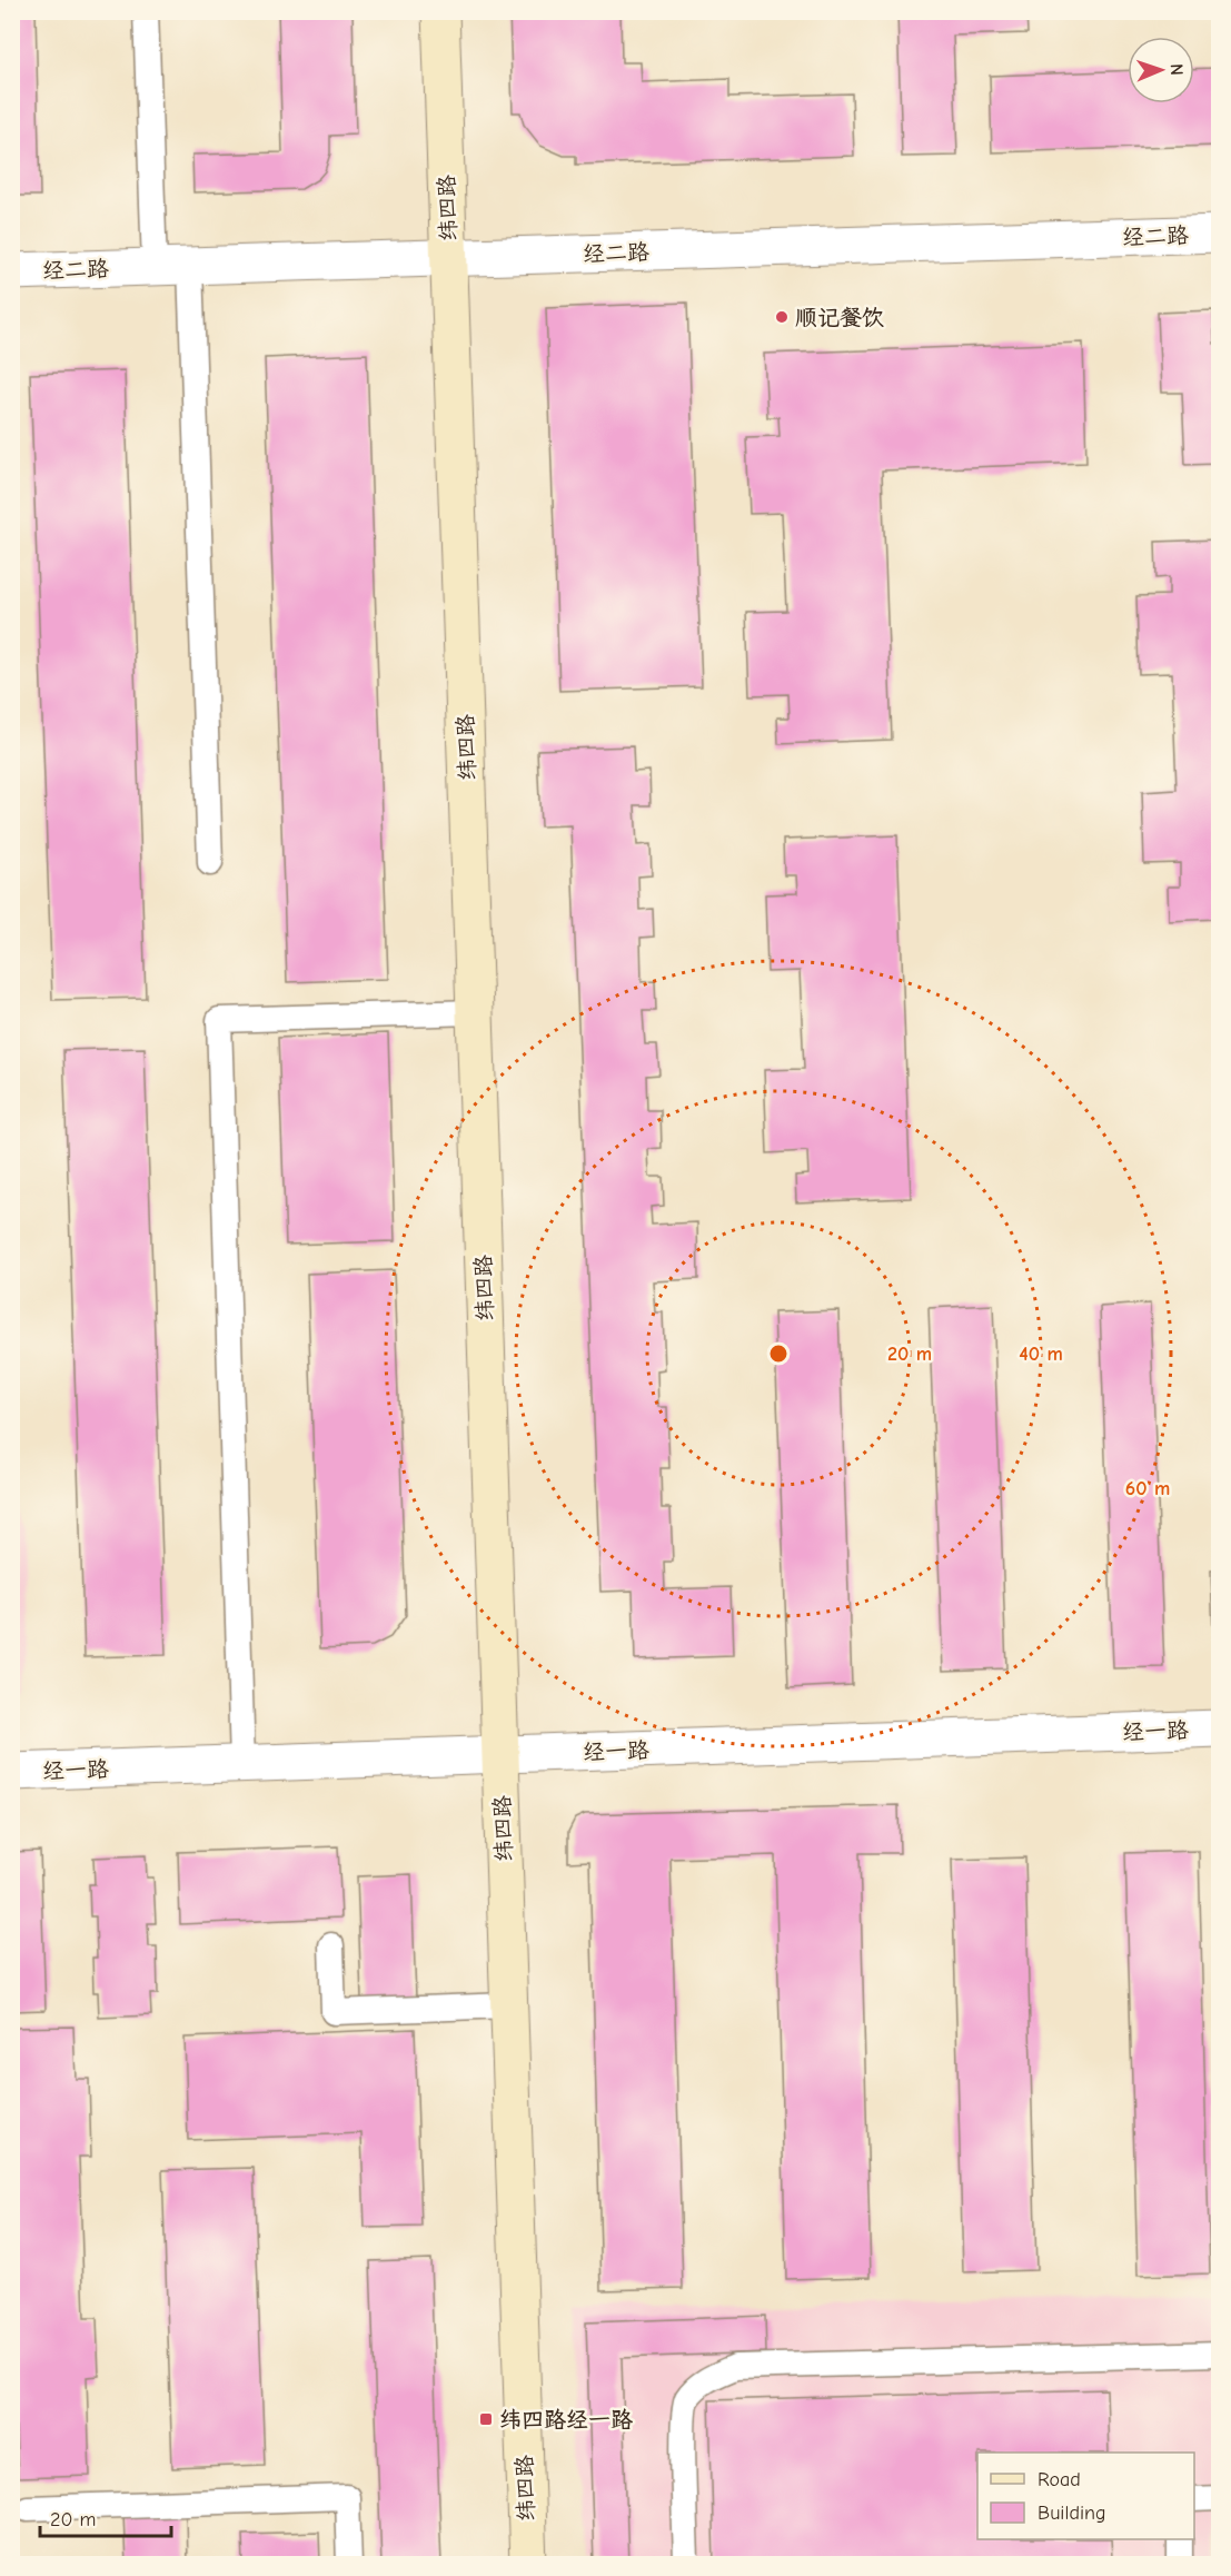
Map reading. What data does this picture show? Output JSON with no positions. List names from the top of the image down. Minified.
{"streets":{"street":["纬四路","经二路","经一路"]},"crossings":[["纬四路","经二路"],["纬四路","经一路"]],"places":{"other":["顺记餐饮"],"transit":["纬四路经一路"]},"legend":["Road","Building"],"scale_bar":"20 m","north":"right","rings":["20 m","40 m","60 m"]}
